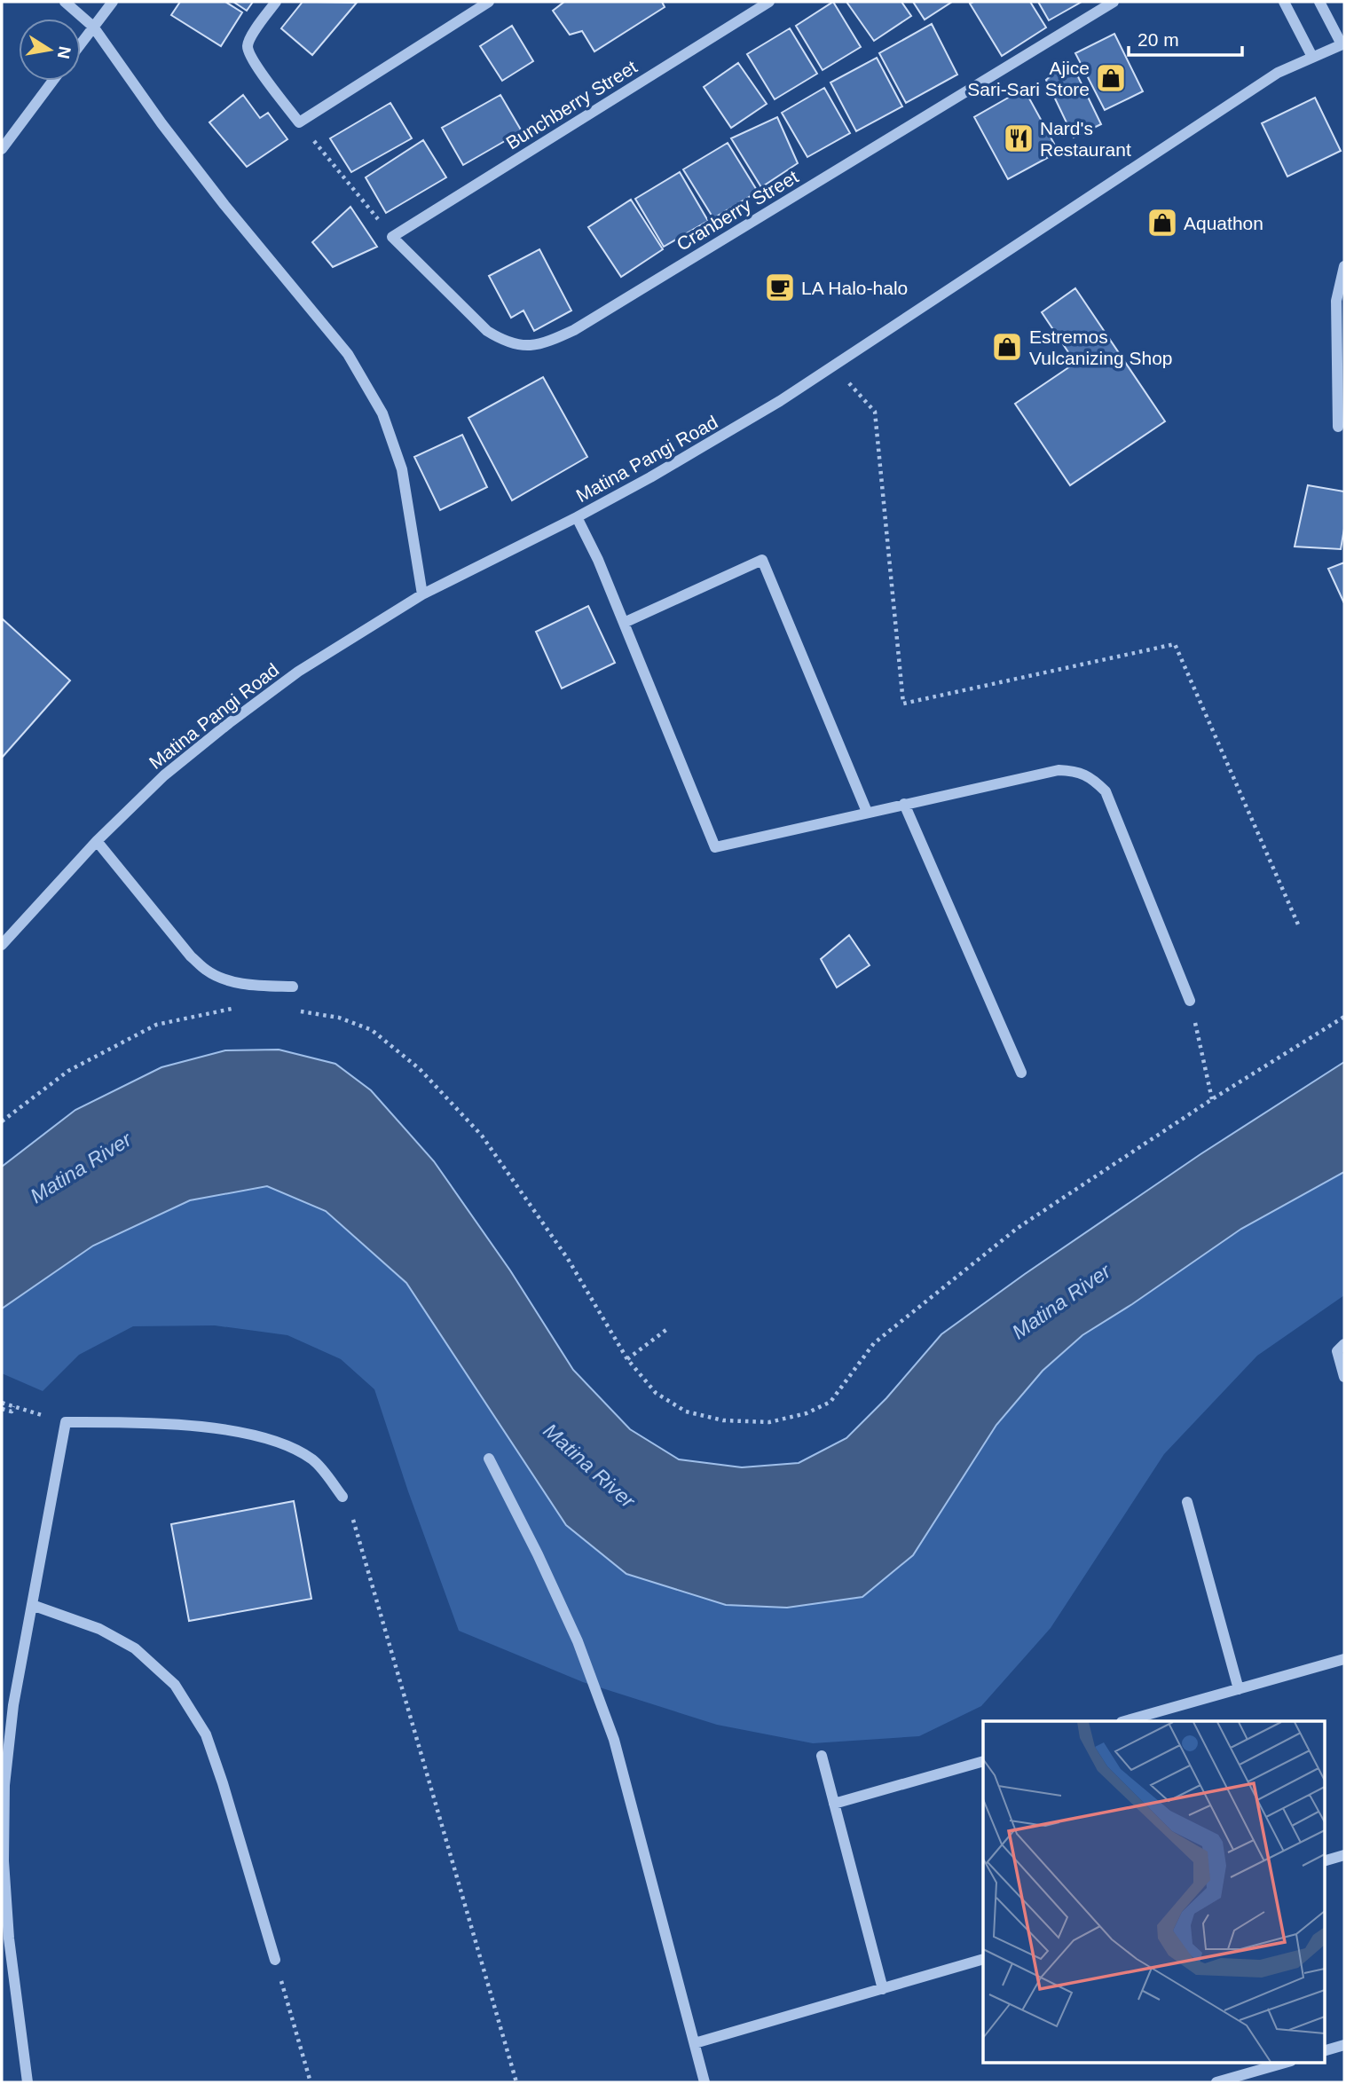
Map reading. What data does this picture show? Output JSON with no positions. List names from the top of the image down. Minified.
{"streets":{"street":["Bunchberry Street","Cranberry Street","Matina Pangi Road"]},"crossings":[["Bunchberry Street","Cranberry Street"]],"water":["Matina River"],"places":{"shop":["Ajice Sari-Sari Store","Aquathon","Estremos Vulcanizing Shop"],"restaurant":["Nard's Restaurant"],"cafe":["LA Halo-halo"]},"scale_bar":"20 m","north":"right"}
